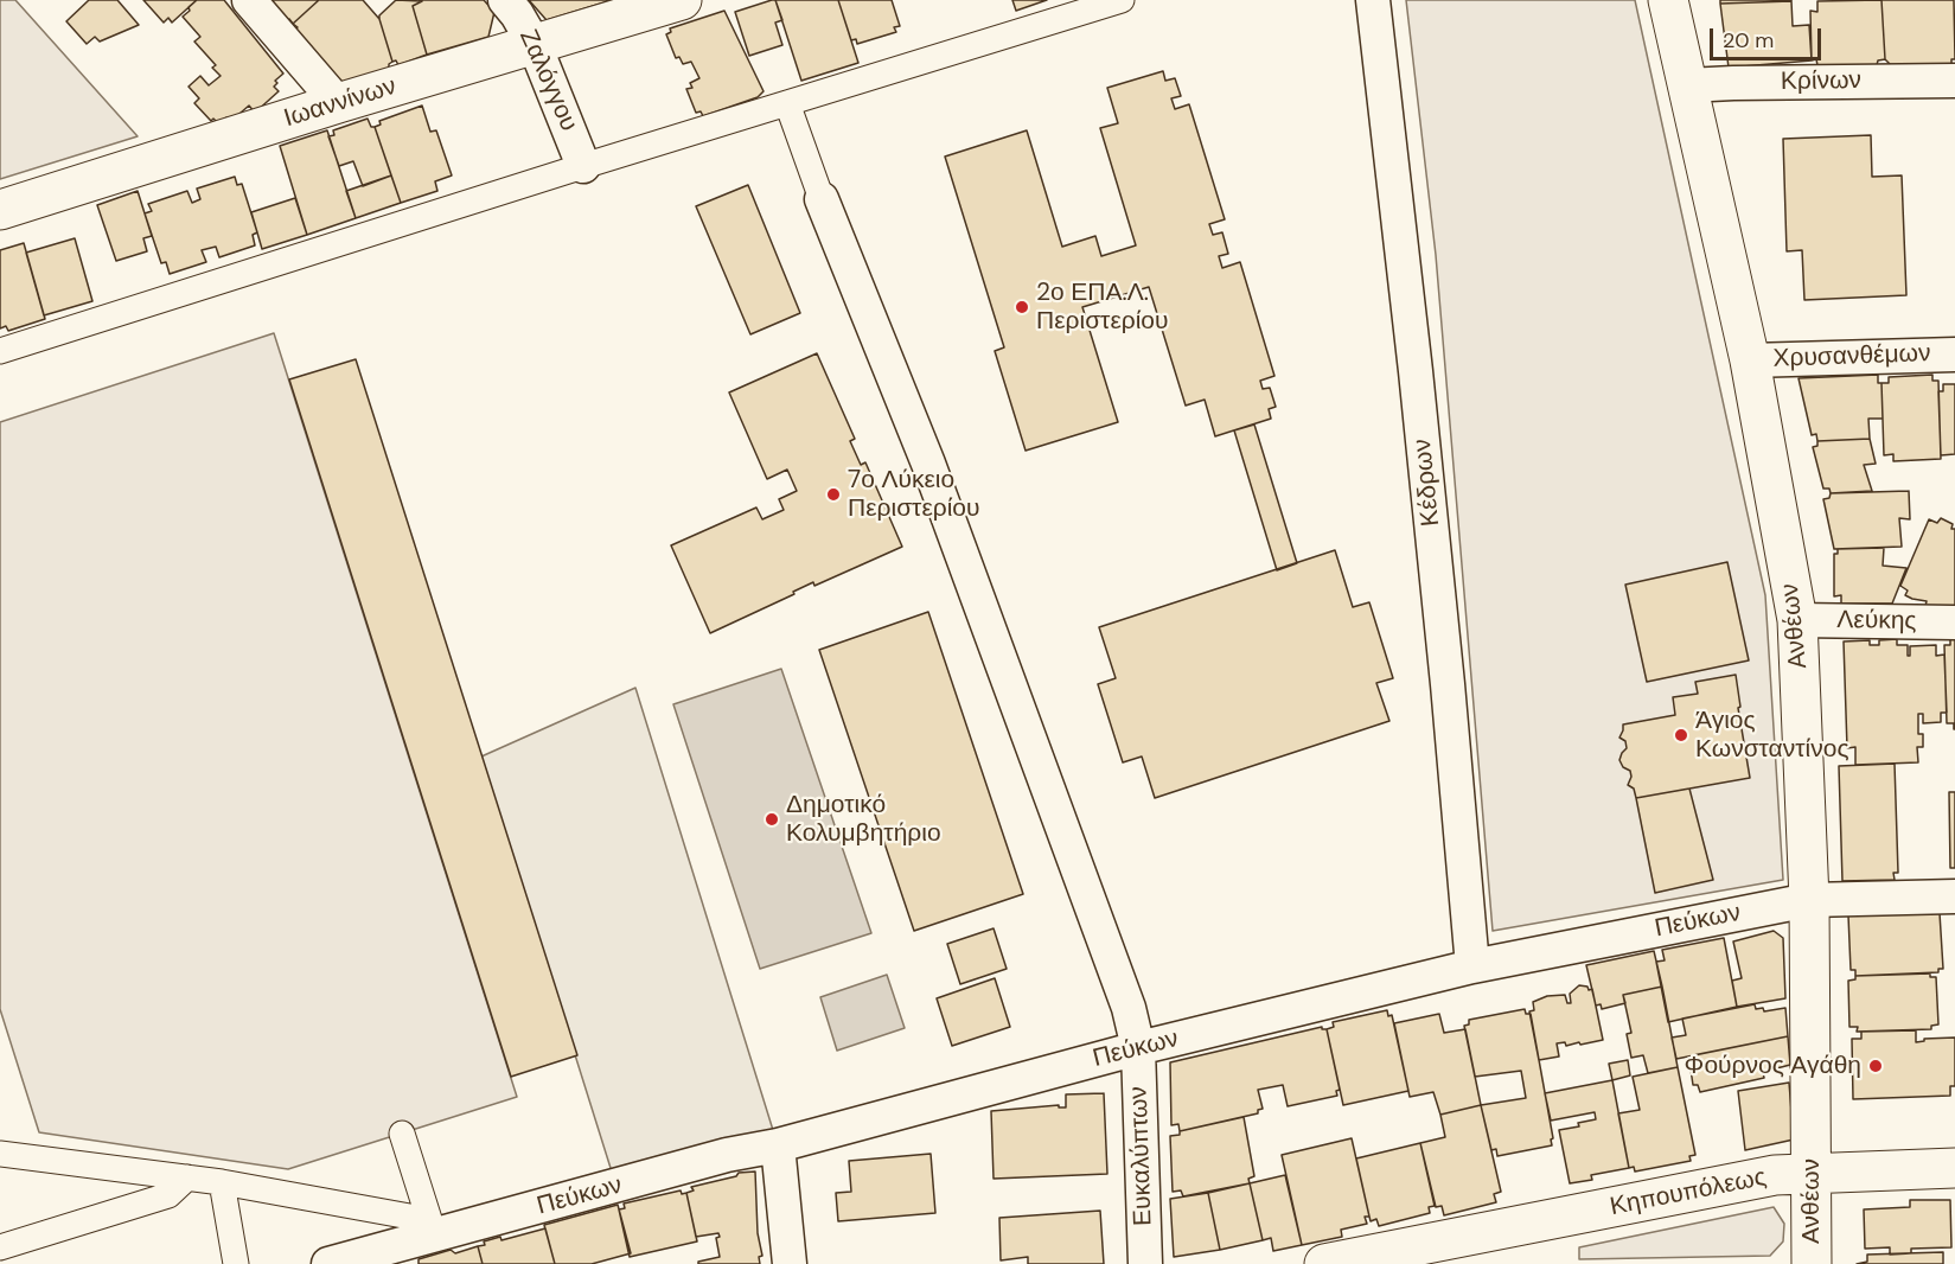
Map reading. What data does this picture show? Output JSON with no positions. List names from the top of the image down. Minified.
{"streets":{"street":["Ζαλόγγου","Κρίνων","Ιωαννίνων","Χρυσανθέμων","Κέδρων","Λεύκης","Ανθέων","Πεύκων","Ευκαλύπτων","Κηπουπόλεως"]},"crossings":[["Ζαλόγγου","Ιωαννίνων"],["Κρίνων","Ανθέων"],["Χρυσανθέμων","Ανθέων"],["Κέδρων","Πεύκων"],["Λεύκης","Ανθέων"],["Ανθέων","Πεύκων"],["Ανθέων","Κηπουπόλεως"],["Πεύκων","Ευκαλύπτων"]],"places":["2ο ΕΠΑ.Λ. Περιστερίου","7ο Λύκειο Περιστερίου","Άγιος Κωνσταντίνος","Δημοτικό Κολυμβητήριο","Φούρνος Αγάθη"],"scale_bar":"20 m"}
